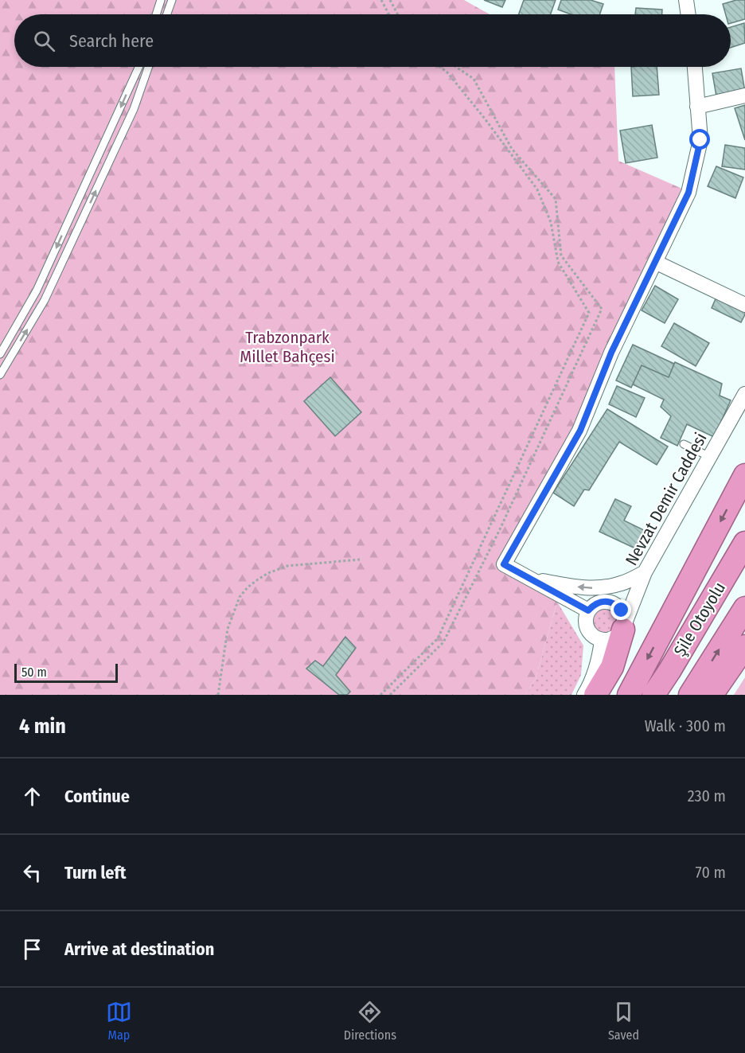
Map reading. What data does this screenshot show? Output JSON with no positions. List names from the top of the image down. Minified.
{"streets":{"highway":["Şile Otoyolu"],"street":["Nevzat Demir Caddesi"]},"parks":["Trabzonpark Millet Bahçesi"],"scale_bar":"50 m","page":{"search":"Search here","scale":"50 m","heading":["4 min","Walk · 300 m"],"list":[["Continue","230 m"],["Turn left","70 m"],"Arrive at destination"],"nav":["Map","Directions","Saved"]}}
